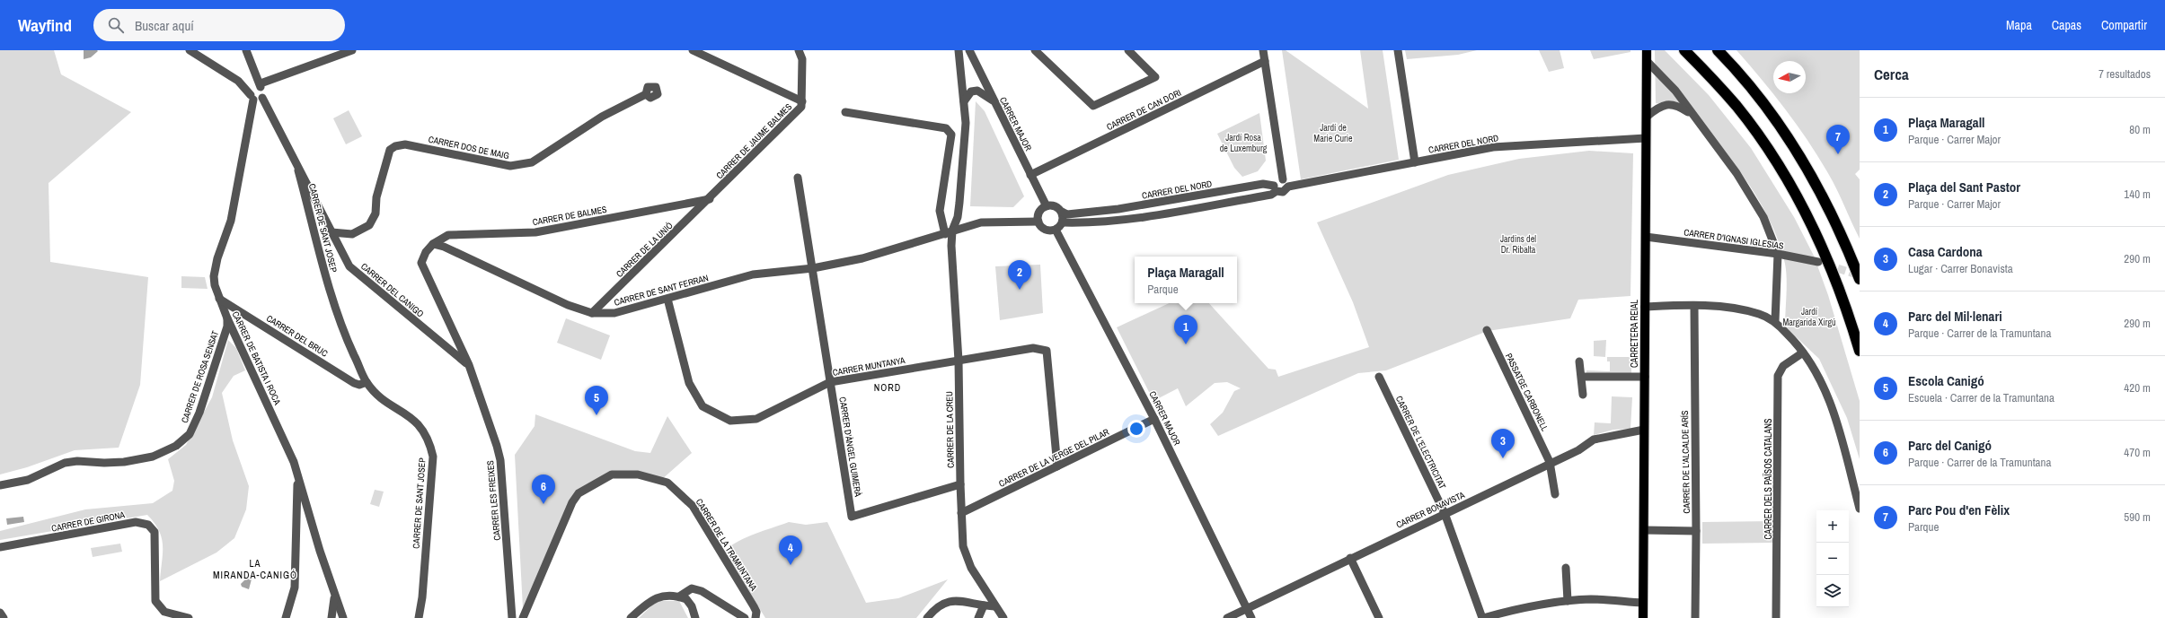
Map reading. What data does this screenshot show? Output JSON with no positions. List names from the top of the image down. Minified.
{"streets":{"main road":["CARRETERA REIAL"],"street":["CARRER DE CAN DORI","CARRER MAJOR","CARRER DE JAUME BALMES","CARRER DEL NORD","CARRER DOS DE MAIG","CARRER DE BALMES","CARRER DE SANT JOSEP","CARRER D'IGNASI IGLESIAS","CARRER DE LA UNIÓ","CARRER DEL CANIGO","CARRER DE SANT FERRAN","CARRER DEL BRUC","CARRER DE BATISTA I ROCA","CARRER MUNTANYA","CARRER DE ROSA SENSAT","PASSATGE CARBONELL","CARRER DE LA CREU","CARRER DE L'ELECTRICITAT","CARRER D'ÀNGEL GUIMERÀ","CARRER DE LA VERGE DEL PILAR","CARRER DE L'ALCALDE ARÍS","CARRER DELS PAÏSOS CATALANS","CARRER LES FREIXES","CARRER BONAVISTA","CARRER DE GIRONA","CARRER DE LA TRAMUNTANA"]},"crossings":[["CARRER DE CAN DORI","CARRER MAJOR"],["CARRER MAJOR","CARRER DEL NORD"],["CARRER MAJOR","CARRER DE SANT FERRAN"],["CARRER MAJOR","CARRER DE LA VERGE DEL PILAR"],["CARRER MAJOR","CARRER BONAVISTA"],["CARRER DE JAUME BALMES","CARRER DE BALMES"],["CARRER DE JAUME BALMES","CARRER DE LA UNIÓ"],["CARRER DEL NORD","CARRER DE SANT FERRAN"],["CARRER DEL NORD","CARRETERA REIAL"],["CARRER DOS DE MAIG","CARRER DEL CANIGO"],["CARRER DE BALMES","CARRER DE LA UNIÓ"],["CARRER DE BALMES","CARRER DE SANT FERRAN"],["CARRER DE SANT JOSEP","CARRER DEL CANIGO"],["CARRER DE SANT JOSEP","CARRER DEL BRUC"],["CARRER D'IGNASI IGLESIAS","CARRETERA REIAL"],["CARRER DE LA UNIÓ","CARRER DE SANT FERRAN"],["CARRER DEL CANIGO","CARRER DE BATISTA I ROCA"],["CARRER DEL CANIGO","CARRER LES FREIXES"],["CARRER DE SANT FERRAN","CARRER MUNTANYA"],["CARRER DE SANT FERRAN","CARRER DE LA CREU"],["CARRER DE SANT FERRAN","CARRER D'ÀNGEL GUIMERÀ"],["CARRETERA REIAL","CARRER BONAVISTA"],["CARRER DEL BRUC","CARRER DE BATISTA I ROCA"],["CARRER DE BATISTA I ROCA","CARRER DE ROSA SENSAT"],["CARRER MUNTANYA","CARRER DE LA CREU"],["CARRER MUNTANYA","CARRER D'ÀNGEL GUIMERÀ"],["CARRER MUNTANYA","CARRER DE LA VERGE DEL PILAR"],["PASSATGE CARBONELL","CARRER BONAVISTA"],["CARRER DE LA CREU","CARRER D'ÀNGEL GUIMERÀ"],["CARRER DE LA CREU","CARRER DE LA VERGE DEL PILAR"],["CARRER DE L'ELECTRICITAT","CARRER BONAVISTA"]],"districts":["NORD","LA MIRANDA-CANIGÓ"],"parks":["Jardí de Marie Curie","Jardí Rosa de Luxemburg","Jardins del Dr. Ribalta","Jardí Margarida Xirgú"],"north":"left","page":{"header":"Wayfind","search":"Buscar aquí","nav":["Mapa","Capas","Compartir"],"heading":["Cerca","7 resultados"],"list":[{"mark":"1","name":"Plaça Maragall","note":"Parque · Carrer Major","value":"80 m"},{"mark":"2","name":"Plaça del Sant Pastor","note":"Parque · Carrer Major","value":"140 m"},{"mark":"3","name":"Casa Cardona","note":"Lugar · Carrer Bonavista","value":"290 m"},{"mark":"4","name":"Parc del Mil·lenari","note":"Parque · Carrer de la Tramuntana","value":"290 m"},{"mark":"5","name":"Escola Canigó","note":"Escuela · Carrer de la Tramuntana","value":"420 m"},{"mark":"6","name":"Parc del Canigó","note":"Parque · Carrer de la Tramuntana","value":"470 m"},{"mark":"7","name":"Parc Pou d'en Fèlix","note":"Parque","value":"590 m"}],"pins":["7","2","1","5","3","6","4"],"popup":["Plaça Maragall","Parque"],"map_buttons":["+","−"]}}
